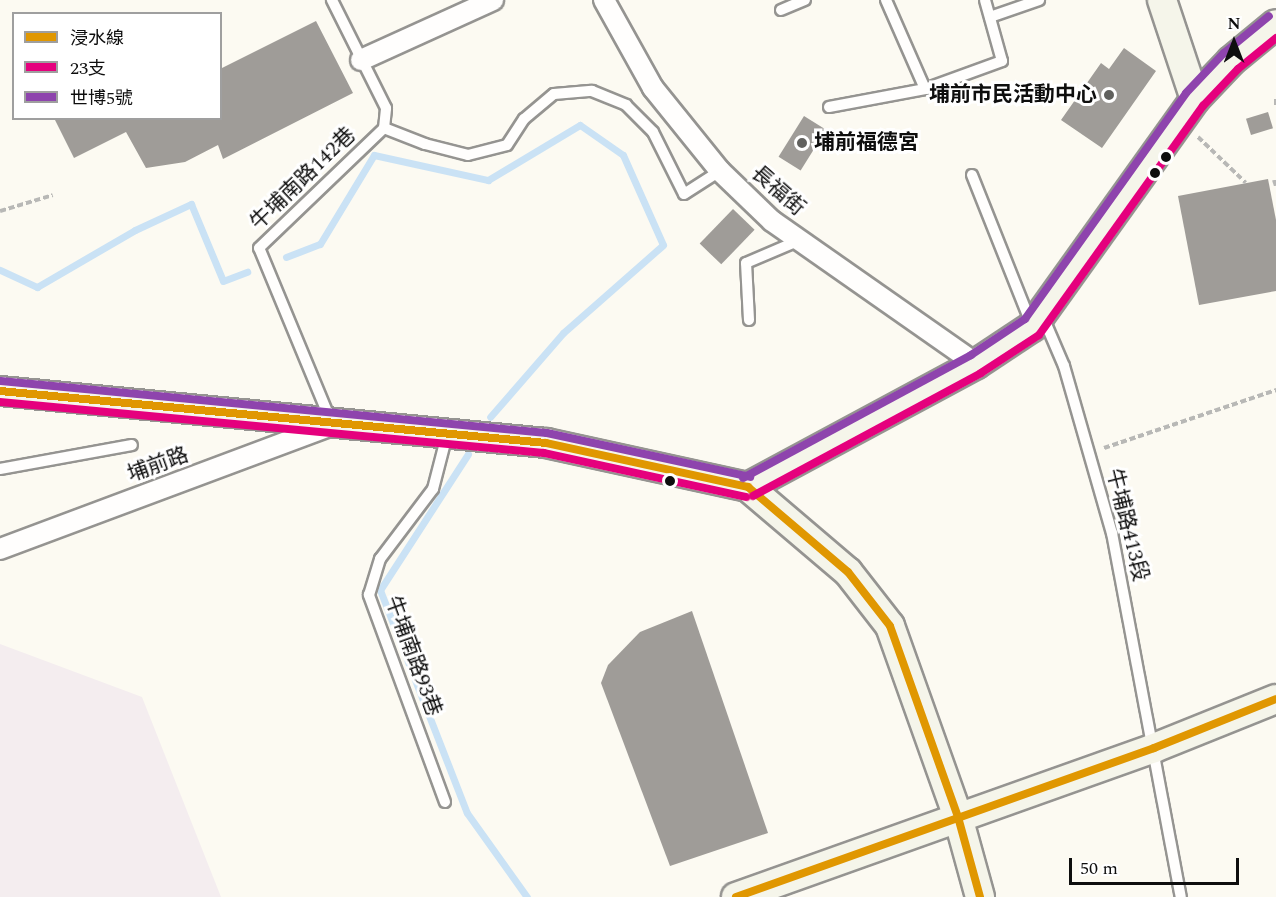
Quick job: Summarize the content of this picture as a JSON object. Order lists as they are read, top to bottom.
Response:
{
  "streets": {
    "street": ["長福街", "埔前路"],
    "lane": ["牛埔南路142巷", "牛埔路413段", "牛埔南路93巷"]
  },
  "crossings": [
    ["牛埔南路142巷", "埔前路"]
  ],
  "places": ["埔前市民活動中心", "埔前福德宮"],
  "lines": ["transit line 世博5號", "transit line 23支", "transit line 浸水線"],
  "legend": ["浸水線", "23支", "世博5號"],
  "scale_bar": "50 m",
  "north": "top"
}
